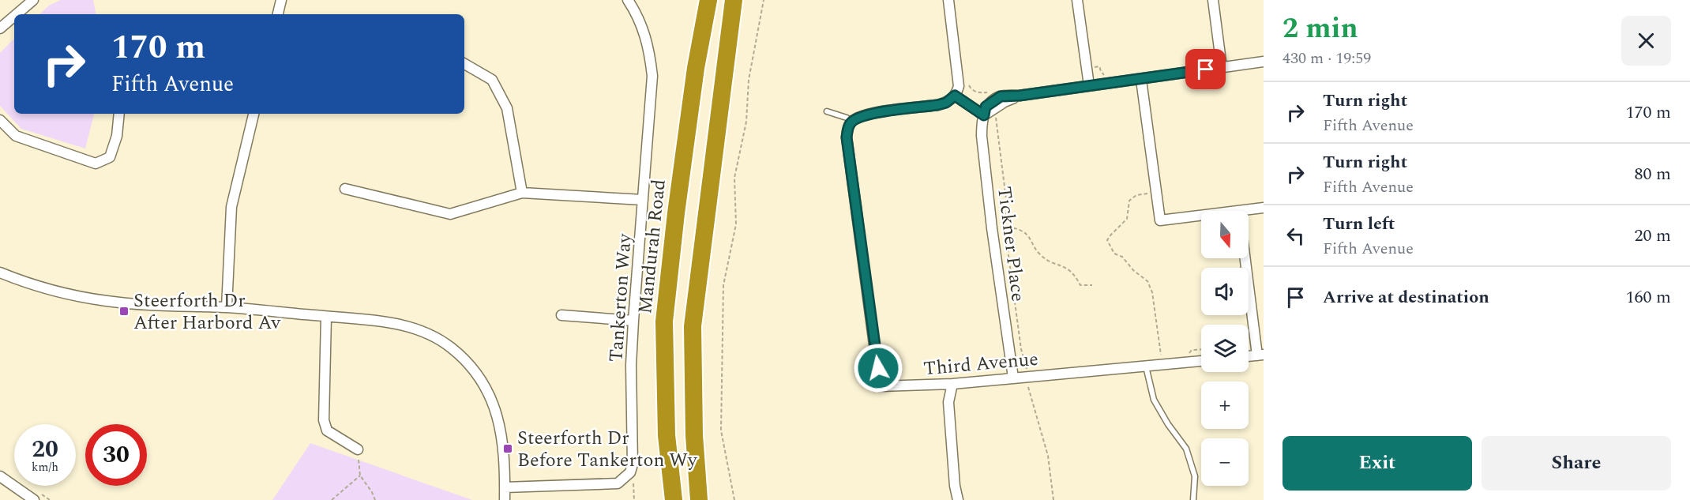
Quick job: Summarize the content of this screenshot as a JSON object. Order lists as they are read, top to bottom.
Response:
{
  "streets": {
    "highway": ["Mandurah Road"],
    "street": ["Tickner Place", "Tankerton Way", "Third Avenue"]
  },
  "crossings": [
    ["Tickner Place", "Third Avenue"]
  ],
  "places": {
    "transit": ["Steerforth Dr After Harbord Av", "Steerforth Dr Before Tankerton Wy"]
  },
  "north": "bottom",
  "page": {
    "heading": ["2 min", "430 m · 19:59"],
    "turn": ["170 m", "Fifth Avenue"],
    "list": [
      {
        "name": "Turn right",
        "note": "Fifth Avenue",
        "value": "170 m"
      },
      {
        "name": "Turn right",
        "note": "Fifth Avenue",
        "value": "80 m"
      },
      {
        "name": "Turn left",
        "note": "Fifth Avenue",
        "value": "20 m"
      },
      {
        "name": "Arrive at destination",
        "value": "160 m"
      }
    ],
    "map_buttons": ["+", "−"],
    "speed": "20 km/h",
    "limit": "30",
    "buttons": ["Exit", "Share"]
  }
}
